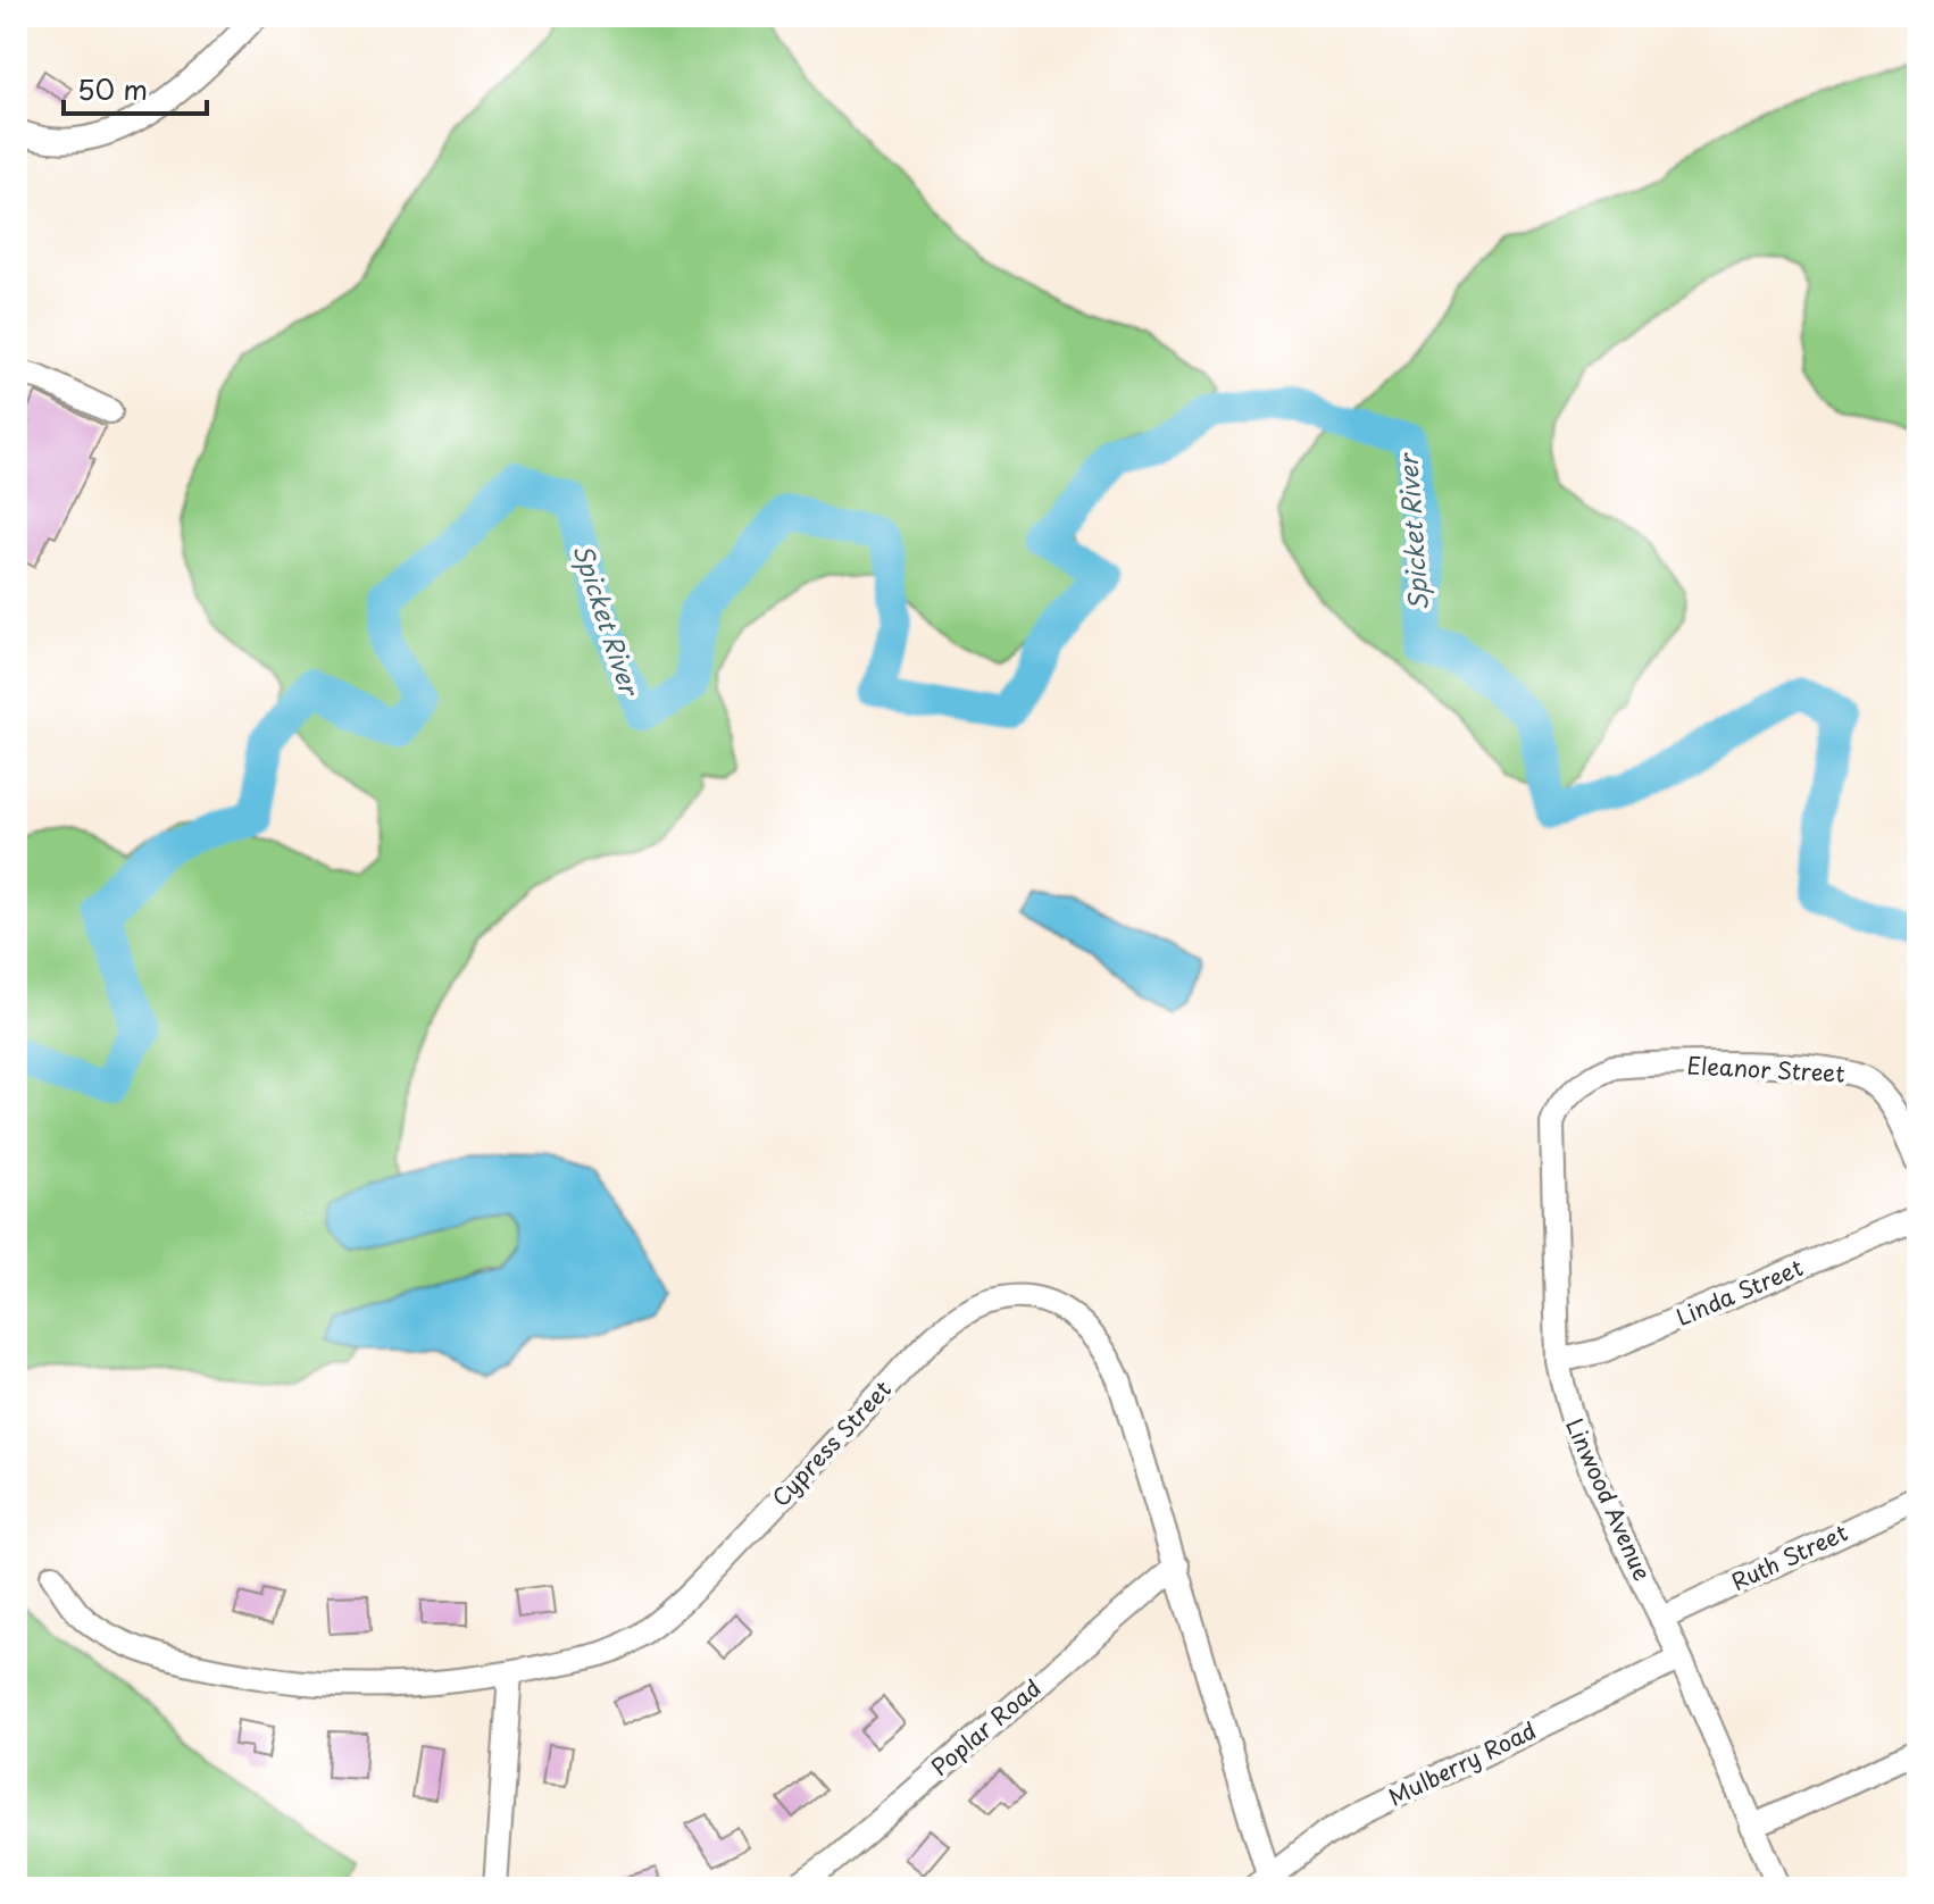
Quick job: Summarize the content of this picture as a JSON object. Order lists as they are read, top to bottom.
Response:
{
  "streets": {
    "street": [
      "Eleanor Street",
      "Linda Street",
      "Cypress Street",
      "Linwood Avenue",
      "Ruth Street",
      "Poplar Road",
      "Mulberry Road"
    ]
  },
  "crossings": [
    ["Eleanor Street", "Linwood Avenue"],
    ["Linda Street", "Linwood Avenue"],
    ["Cypress Street", "Poplar Road"],
    ["Cypress Street", "Mulberry Road"],
    ["Linwood Avenue", "Ruth Street"],
    ["Linwood Avenue", "Mulberry Road"]
  ],
  "water": ["Spicket River"],
  "scale_bar": "50 m"
}
